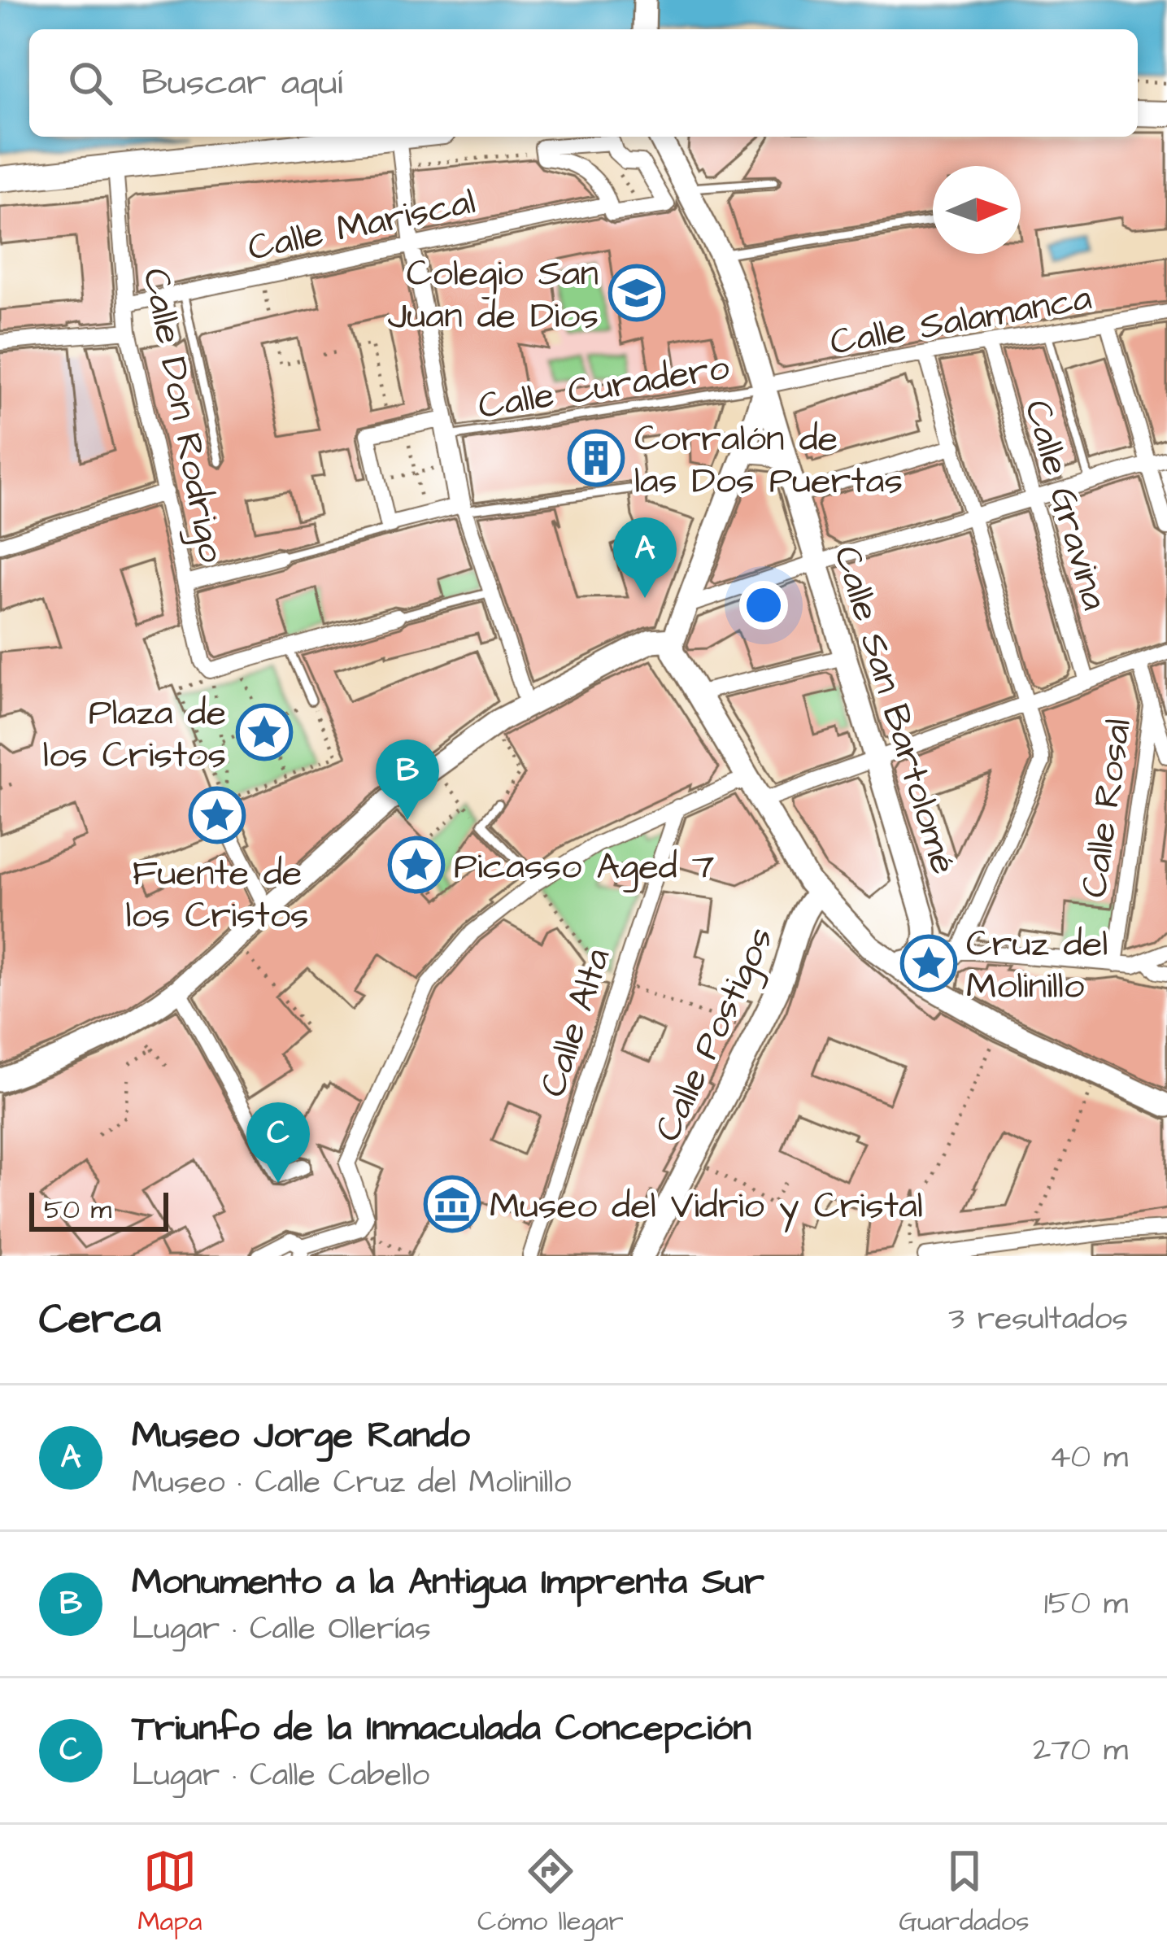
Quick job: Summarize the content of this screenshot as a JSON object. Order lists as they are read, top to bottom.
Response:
{
  "streets": {
    "main road": ["Calle San Bartolomé", "Calle Postigos"],
    "street": [
      "Calle Mariscal",
      "Calle Salamanca",
      "Calle Don Rodrigo",
      "Calle Gravina",
      "Calle Rosal",
      "Calle Alta"
    ],
    "lane": ["Calle Curadero"]
  },
  "crossings": [
    ["Calle Mariscal", "Calle Don Rodrigo"],
    ["Calle Salamanca", "Calle Curadero"],
    ["Calle Salamanca", "Calle Gravina"],
    ["Calle Salamanca", "Calle San Bartolomé"],
    ["Calle Curadero", "Calle San Bartolomé"]
  ],
  "places": {
    "school or university": ["Colegio San Juan de Dios"],
    "building": ["Corralón de las Dos Puertas"],
    "place": [
      "Plaza de los Cristos",
      "Fuente de los Cristos",
      "Picasso Aged 7",
      "Cruz del Molinillo"
    ],
    "museum": ["Museo del Vidrio y Cristal"]
  },
  "scale_bar": "50 m",
  "north": "right",
  "page": {
    "search": "Buscar aquí",
    "pins": ["A", "B", "C"],
    "scale": "50 m",
    "heading": ["Cerca", "3 resultados"],
    "list": [
      {
        "mark": "A",
        "name": "Museo Jorge Rando",
        "note": "Museo · Calle Cruz del Molinillo",
        "value": "40 m"
      },
      {
        "mark": "B",
        "name": "Monumento a la Antigua Imprenta Sur",
        "note": "Lugar · Calle Ollerías",
        "value": "150 m"
      },
      {
        "mark": "C",
        "name": "Triunfo de la Inmaculada Concepción",
        "note": "Lugar · Calle Cabello",
        "value": "270 m"
      }
    ],
    "nav": ["Mapa", "Cómo llegar", "Guardados"]
  }
}
